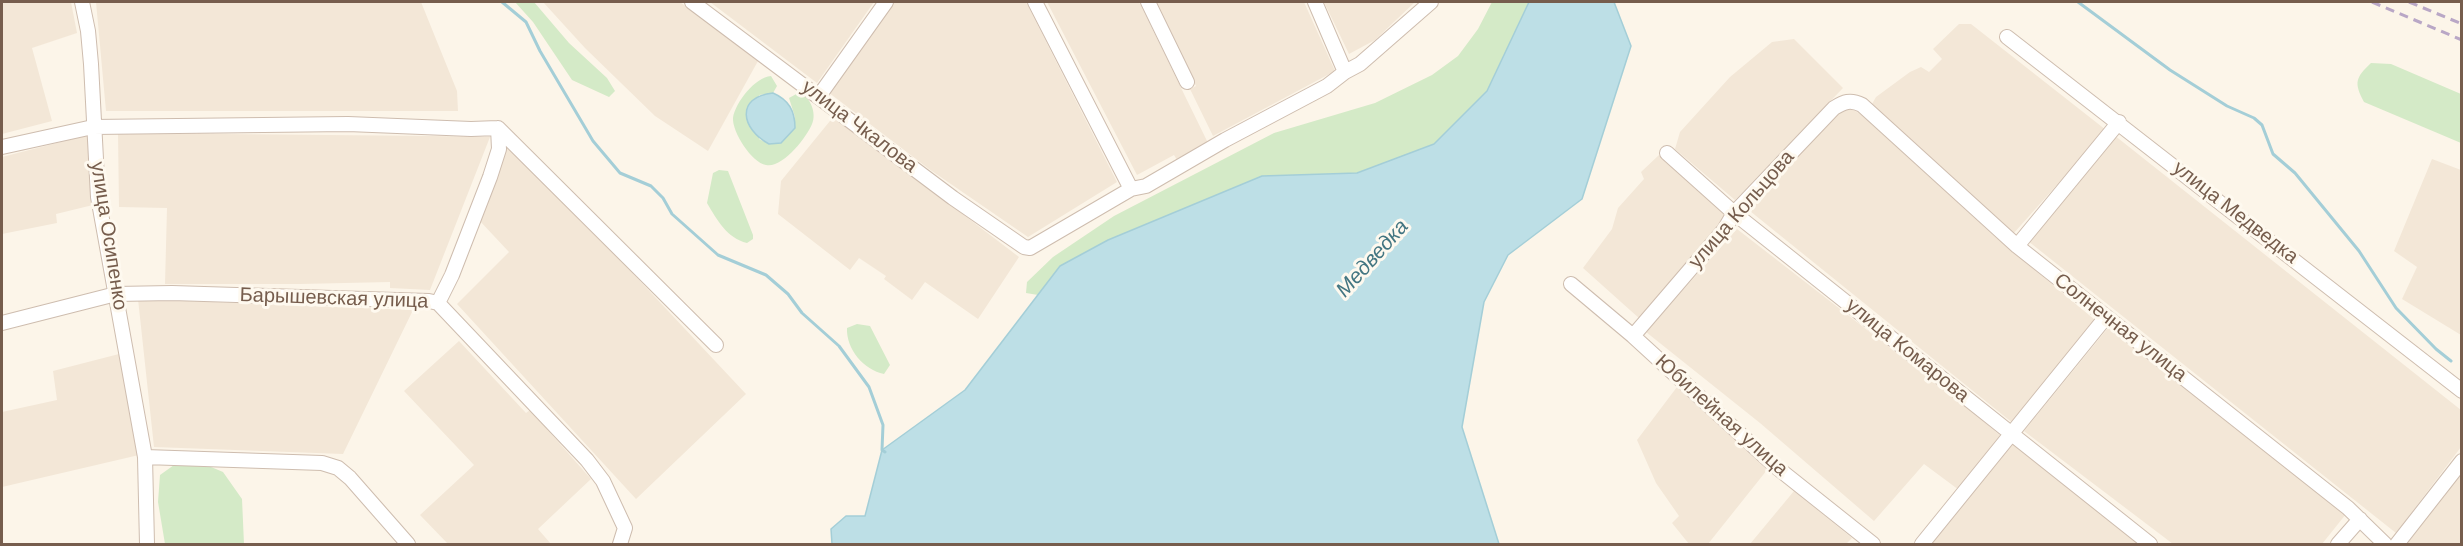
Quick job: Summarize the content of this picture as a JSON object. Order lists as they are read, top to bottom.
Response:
{
  "streets": {
    "street": [
      "улица Чкалова",
      "улица Кольцова",
      "улица Медведка",
      "улица Осипенко",
      "Барышевская улица",
      "Солнечная улица",
      "улица Комарова",
      "Юбилейная улица"
    ]
  },
  "crossings": [
    ["улица Кольцова", "Солнечная улица"],
    ["улица Кольцова", "улица Комарова"],
    ["улица Кольцова", "Юбилейная улица"],
    ["улица Осипенко", "Барышевская улица"]
  ],
  "water": ["Медведка"]
}
